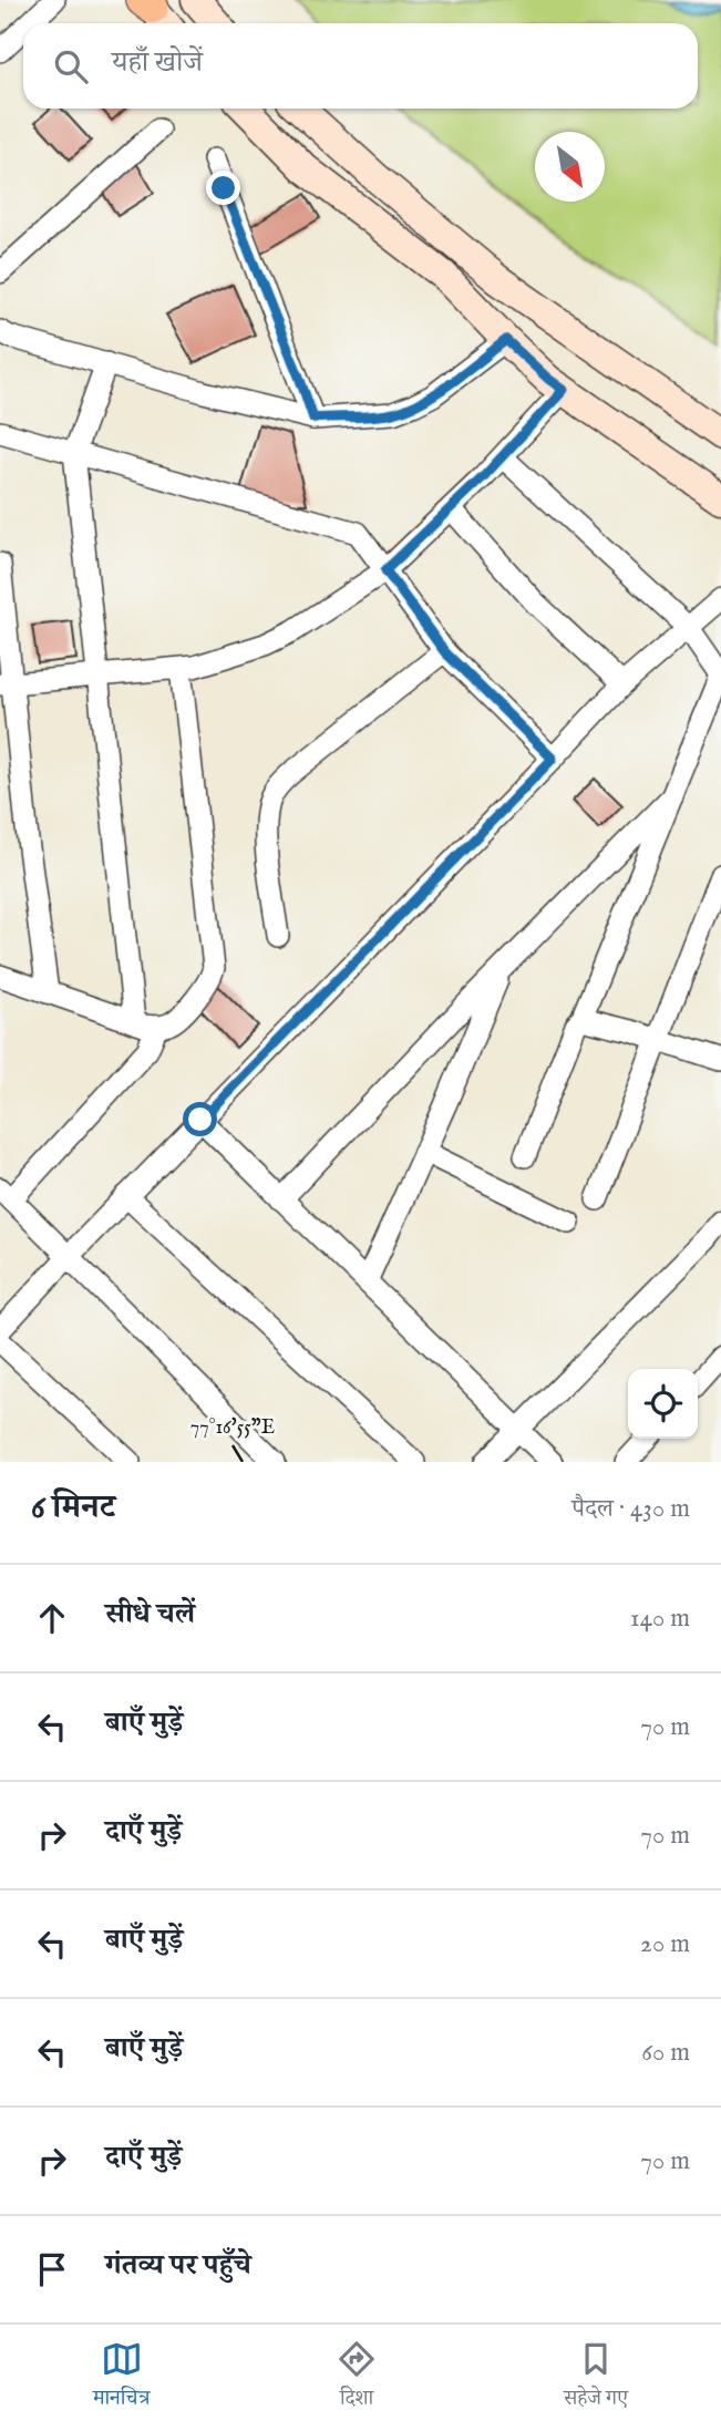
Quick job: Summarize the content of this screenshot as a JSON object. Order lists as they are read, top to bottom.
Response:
{
  "north": "bottom right",
  "page": {
    "search": "यहाँ खोजें",
    "heading": ["6 मिनट", "पैदल · 430 m"],
    "list": [
      ["सीधे चलें", "140 m"],
      ["बाएँ मुड़ें", "70 m"],
      ["दाएँ मुड़ें", "70 m"],
      ["बाएँ मुड़ें", "20 m"],
      ["बाएँ मुड़ें", "60 m"],
      ["दाएँ मुड़ें", "70 m"],
      "गंतव्य पर पहुँचे"
    ],
    "nav": ["मानचित्र", "दिशा", "सहेजे गए"]
  },
  "coordinates": ["77°16'55\"E"]
}
